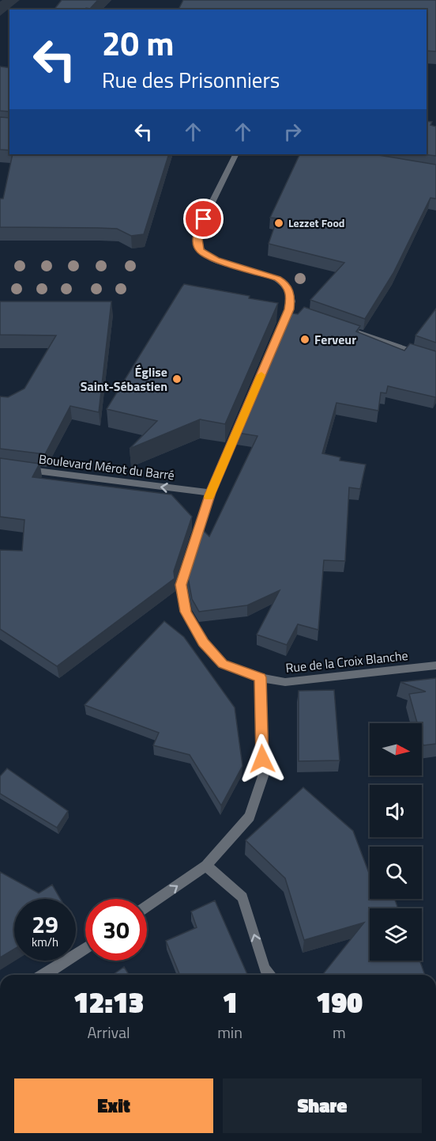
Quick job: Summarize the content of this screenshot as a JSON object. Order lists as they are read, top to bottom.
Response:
{
  "streets": {
    "street": ["Boulevard Mérot du Barré", "Rue de la Croix Blanche"]
  },
  "crossings": [
    ["Boulevard Mérot du Barré", "Rue de la Croix Blanche"]
  ],
  "one_way": ["Boulevard Mérot du Barré"],
  "places": ["Lezzet Food", "Ferveur", "Église Saint-Sébastien"],
  "north": "right",
  "page": {
    "turn": ["20 m", "Rue des Prisonniers"],
    "speed": "29 km/h",
    "limit": "30",
    "eta": [
      "12:13",
      "Arrival",
      "1",
      "min",
      "190",
      "m"
    ],
    "buttons": ["Exit", "Share"]
  }
}
